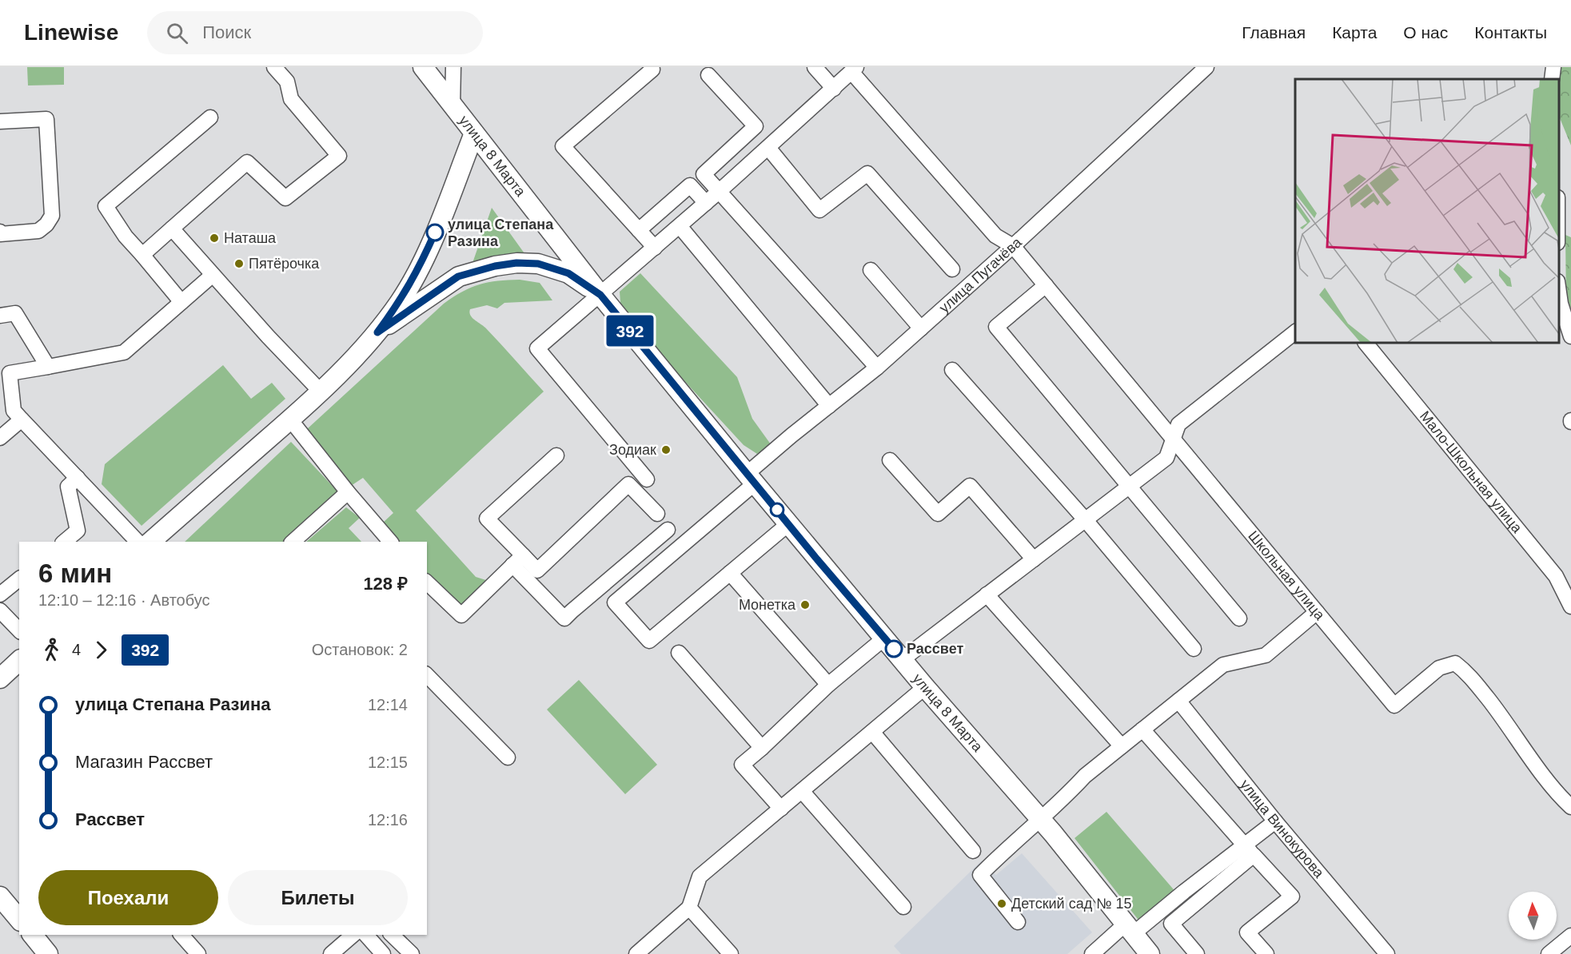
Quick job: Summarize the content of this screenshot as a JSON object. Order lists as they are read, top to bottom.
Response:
{
  "streets": {
    "main road": ["улица 8 Марта"],
    "street": [
      "улица Пугачёва",
      "Мало-Школьная улица",
      "Школьная улица",
      "улица Винокурова"
    ]
  },
  "crossings": [
    ["улица 8 Марта", "улица Пугачёва"],
    ["улица Пугачёва", "Школьная улица"]
  ],
  "places": [
    "улица Степана Разина",
    "Наташа",
    "Пятёрочка",
    "Зодиак",
    "Монетка",
    "Рассвет",
    "Детский сад № 15"
  ],
  "lines": ["bus line 392"],
  "north": "top",
  "page": {
    "header": "Linewise",
    "search": "Поиск",
    "nav": [
      "Главная",
      "Карта",
      "О нас",
      "Контакты"
    ],
    "on_map": "392",
    "heading": ["6 мин", "12:10 – 12:16 · Автобус", "128 ₽"],
    "legs": ["4", "392", "Остановок: 2"],
    "list": [
      {
        "name": "улица Степана Разина",
        "value": "12:14"
      },
      {
        "name": "Магазин Рассвет",
        "value": "12:15"
      },
      {
        "name": "Рассвет",
        "value": "12:16"
      }
    ],
    "buttons": ["Поехали", "Билеты"]
  }
}
